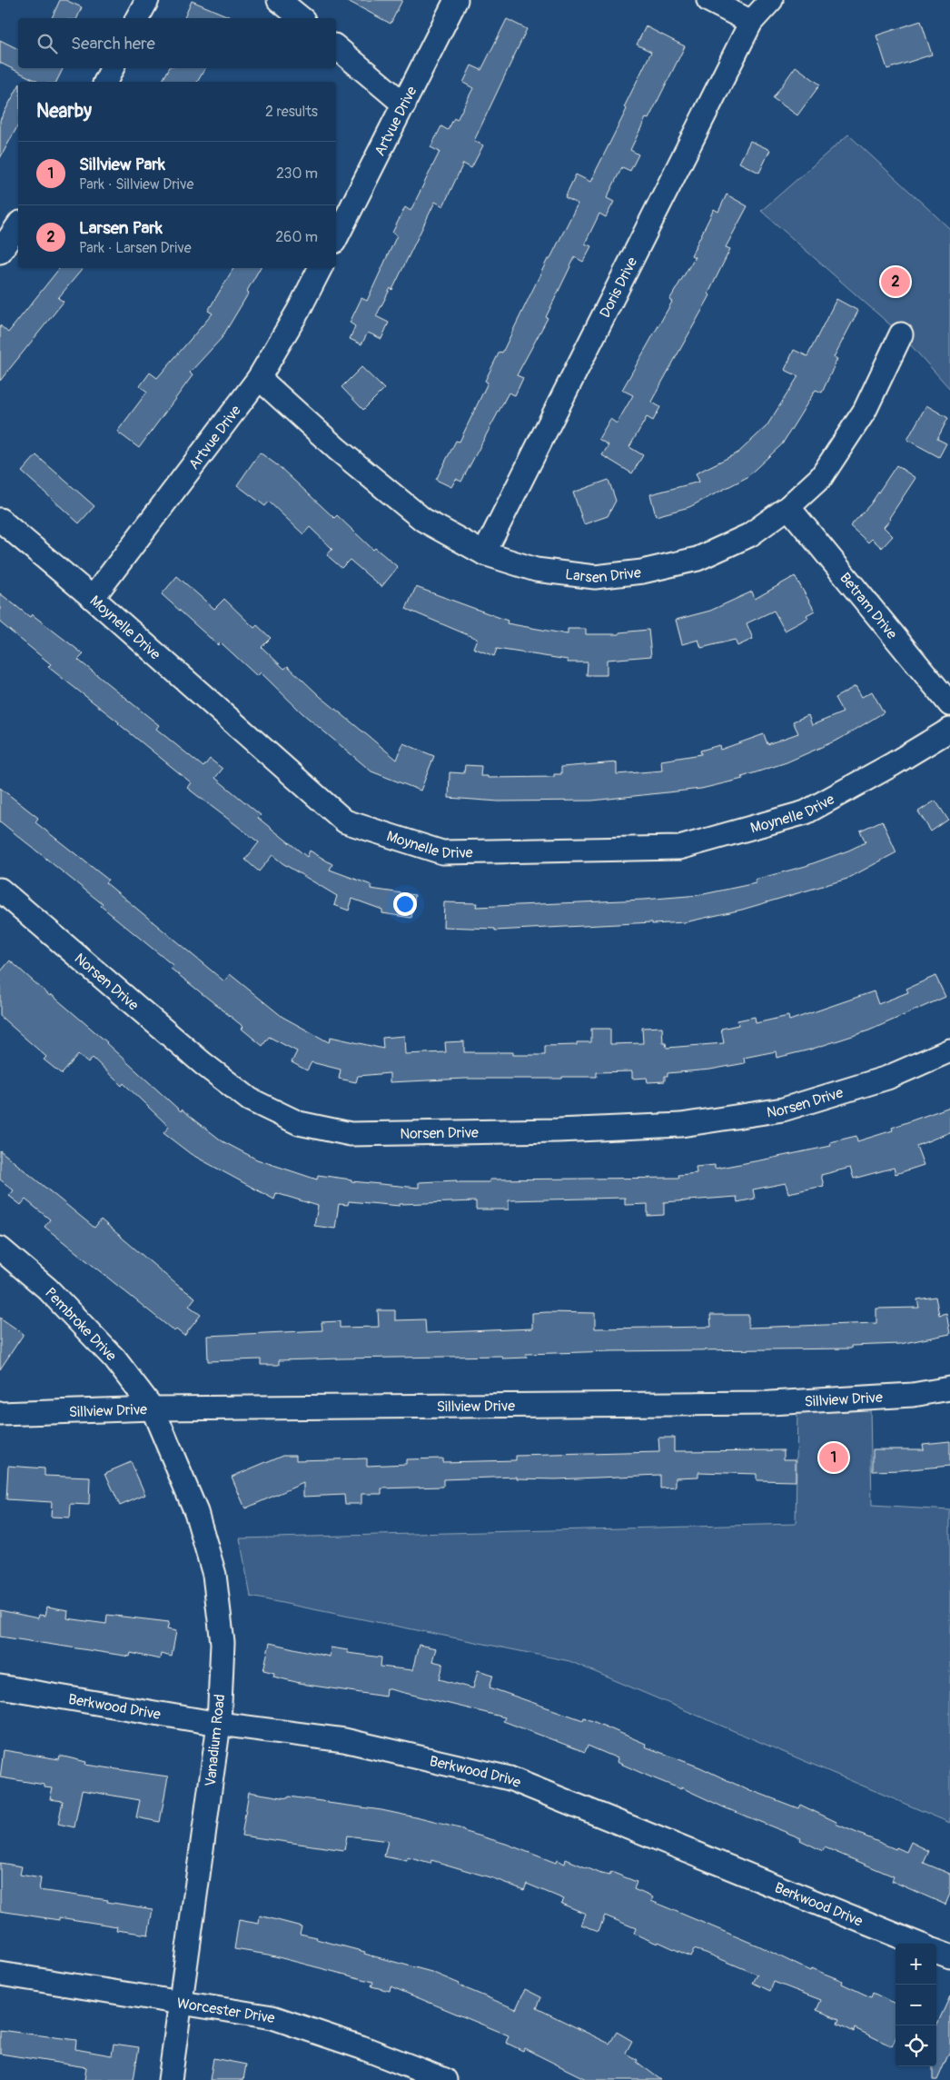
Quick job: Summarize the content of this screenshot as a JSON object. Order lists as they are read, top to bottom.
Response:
{
  "streets": {
    "street": [
      "Artvue Drive",
      "Doris Drive",
      "Larsen Drive",
      "Betram Drive",
      "Moynelle Drive",
      "Norsen Drive",
      "Pembroke Drive",
      "Sillview Drive",
      "Berkwood Drive",
      "Vanadium Road",
      "Worcester Drive"
    ]
  },
  "crossings": [
    ["Artvue Drive", "Larsen Drive"],
    ["Artvue Drive", "Moynelle Drive"],
    ["Doris Drive", "Larsen Drive"],
    ["Larsen Drive", "Betram Drive"],
    ["Pembroke Drive", "Sillview Drive"],
    ["Pembroke Drive", "Vanadium Road"],
    ["Sillview Drive", "Vanadium Road"],
    ["Berkwood Drive", "Vanadium Road"],
    ["Vanadium Road", "Worcester Drive"]
  ],
  "page": {
    "search": "Search here",
    "heading": ["Nearby", "2 results"],
    "list": [
      {
        "mark": "1",
        "name": "Sillview Park",
        "note": "Park · Sillview Drive",
        "value": "230 m"
      },
      {
        "mark": "2",
        "name": "Larsen Park",
        "note": "Park · Larsen Drive",
        "value": "260 m"
      }
    ],
    "pins": ["2", "1"],
    "map_buttons": ["+", "−"]
  }
}
